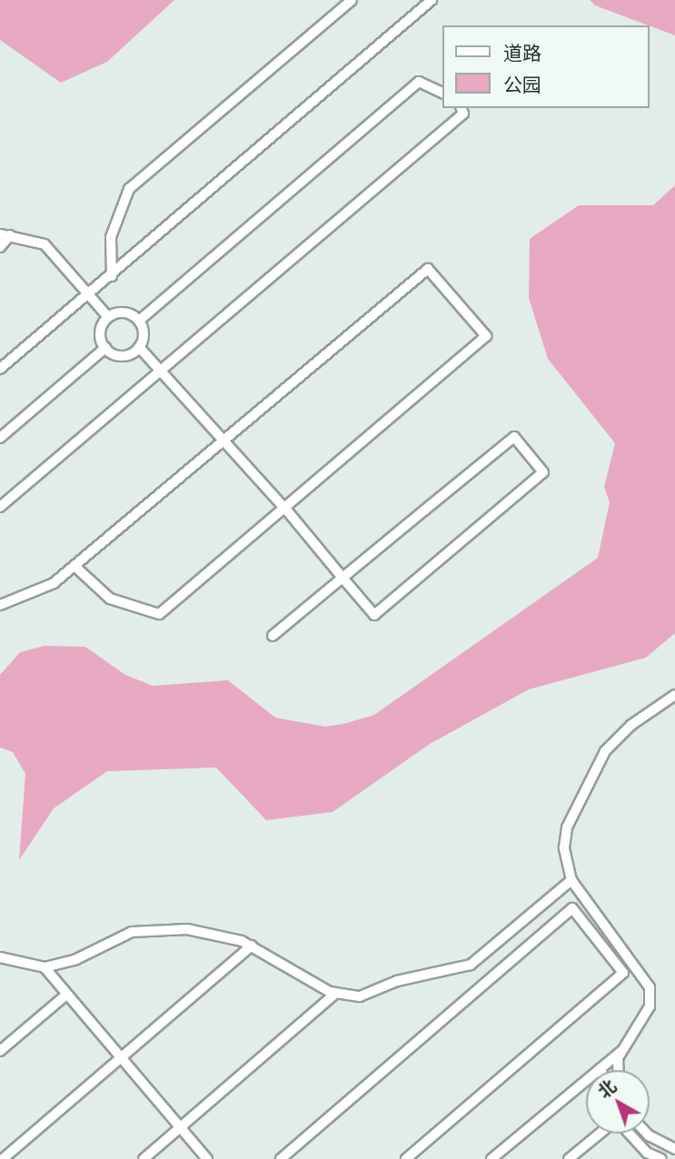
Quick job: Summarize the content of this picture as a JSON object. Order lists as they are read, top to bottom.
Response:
{
  "legend": ["道路", "公园"],
  "north": "top left"
}
